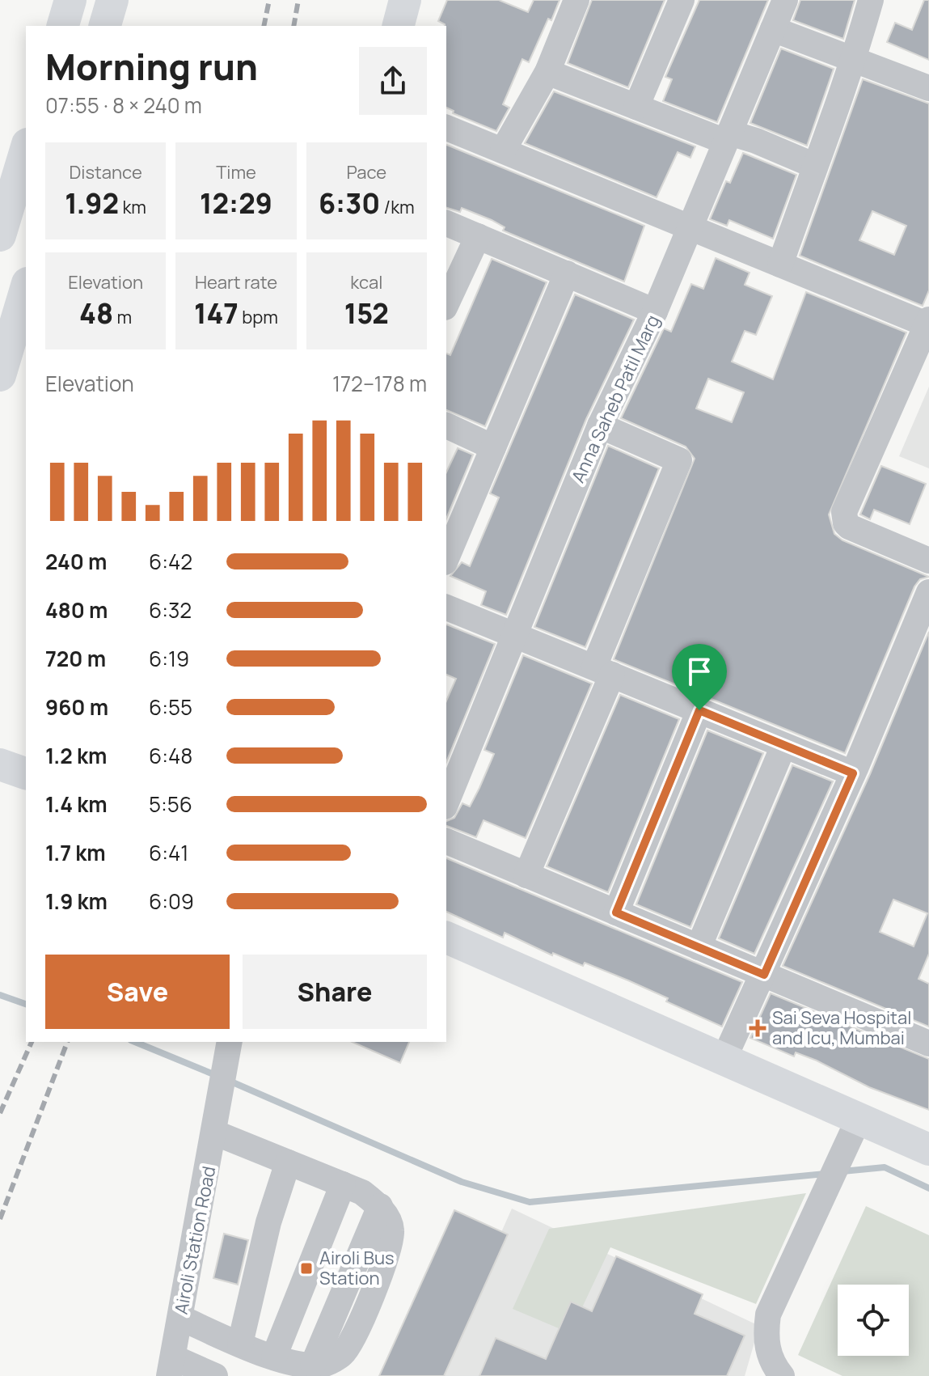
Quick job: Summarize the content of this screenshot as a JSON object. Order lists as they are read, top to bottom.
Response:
{
  "streets": {
    "street": ["Anna Saheb Patil Marg", "Airoli Station Road"]
  },
  "places": {
    "health": ["Sai Seva Hospital and Icu, Mumbai"],
    "transit": ["Airoli Bus Station"]
  },
  "page": {
    "heading": ["Morning run", "07:55 · 8 × 240 m"],
    "stats": [
      ["Distance", "1.92 km"],
      ["Time", "12:29"],
      ["Pace", "6:30 /km"],
      ["Elevation", "48 m"],
      ["Heart rate", "147 bpm"],
      ["kcal", "152"]
    ],
    "chart": ["Elevation", "172–178 m"],
    "list": [
      {
        "name": "240 m",
        "note": "6:42"
      },
      {
        "name": "480 m",
        "note": "6:32"
      },
      {
        "name": "720 m",
        "note": "6:19"
      },
      {
        "name": "960 m",
        "note": "6:55"
      },
      {
        "name": "1.2 km",
        "note": "6:48"
      },
      {
        "name": "1.4 km",
        "note": "5:56"
      },
      {
        "name": "1.7 km",
        "note": "6:41"
      },
      {
        "name": "1.9 km",
        "note": "6:09"
      }
    ],
    "buttons": ["Save", "Share"]
  }
}
